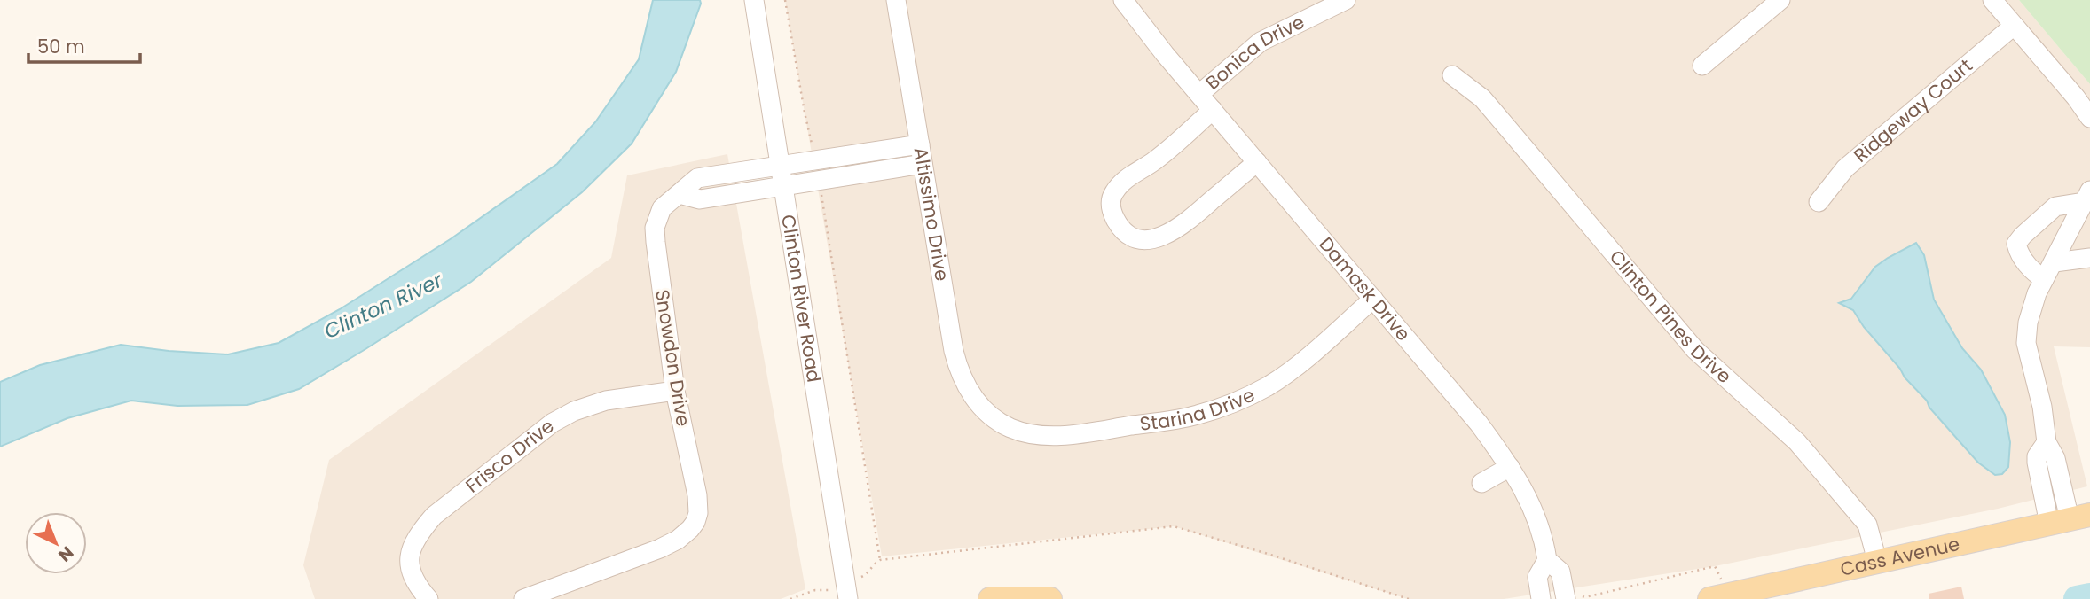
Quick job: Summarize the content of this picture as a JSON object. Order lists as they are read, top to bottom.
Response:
{
  "streets": {
    "main road": ["Cass Avenue"],
    "street": [
      "Bonica Drive",
      "Ridgeway Court",
      "Altissimo Drive",
      "Damask Drive",
      "Clinton River Road",
      "Clinton Pines Drive",
      "Snowdon Drive",
      "Starina Drive",
      "Frisco Drive"
    ]
  },
  "crossings": [
    ["Bonica Drive", "Damask Drive"],
    ["Altissimo Drive", "Snowdon Drive"],
    ["Altissimo Drive", "Starina Drive"],
    ["Damask Drive", "Starina Drive"],
    ["Clinton River Road", "Snowdon Drive"],
    ["Clinton Pines Drive", "Cass Avenue"],
    ["Snowdon Drive", "Frisco Drive"]
  ],
  "water": ["Clinton River"],
  "scale_bar": "50 m",
  "north": "bottom right"
}
